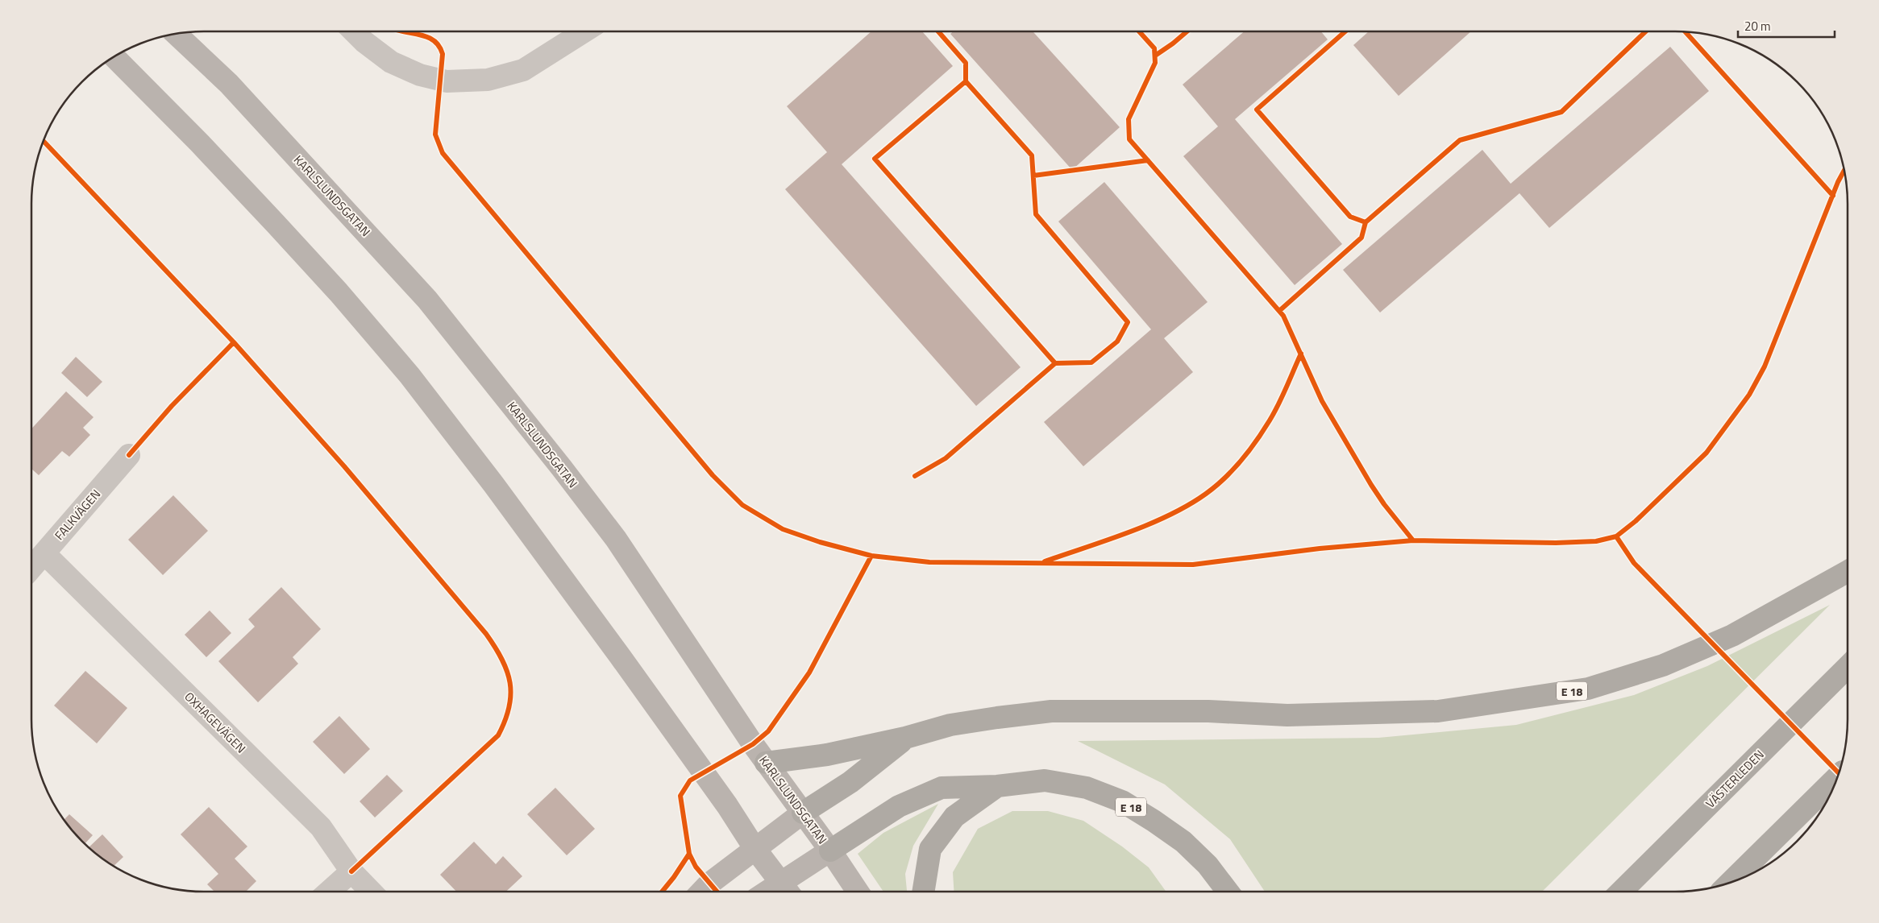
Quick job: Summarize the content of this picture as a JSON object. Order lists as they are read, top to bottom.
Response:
{
  "streets": {
    "highway": ["E 18", "VÄSTERLEDEN"],
    "main road": ["KARLSLUNDSGATAN"],
    "street": ["FALKVÄGEN", "OXHAGEVÄGEN"]
  },
  "crossings": [
    ["KARLSLUNDSGATAN", "E 18"],
    ["FALKVÄGEN", "OXHAGEVÄGEN"]
  ],
  "scale_bar": "20 m"
}
